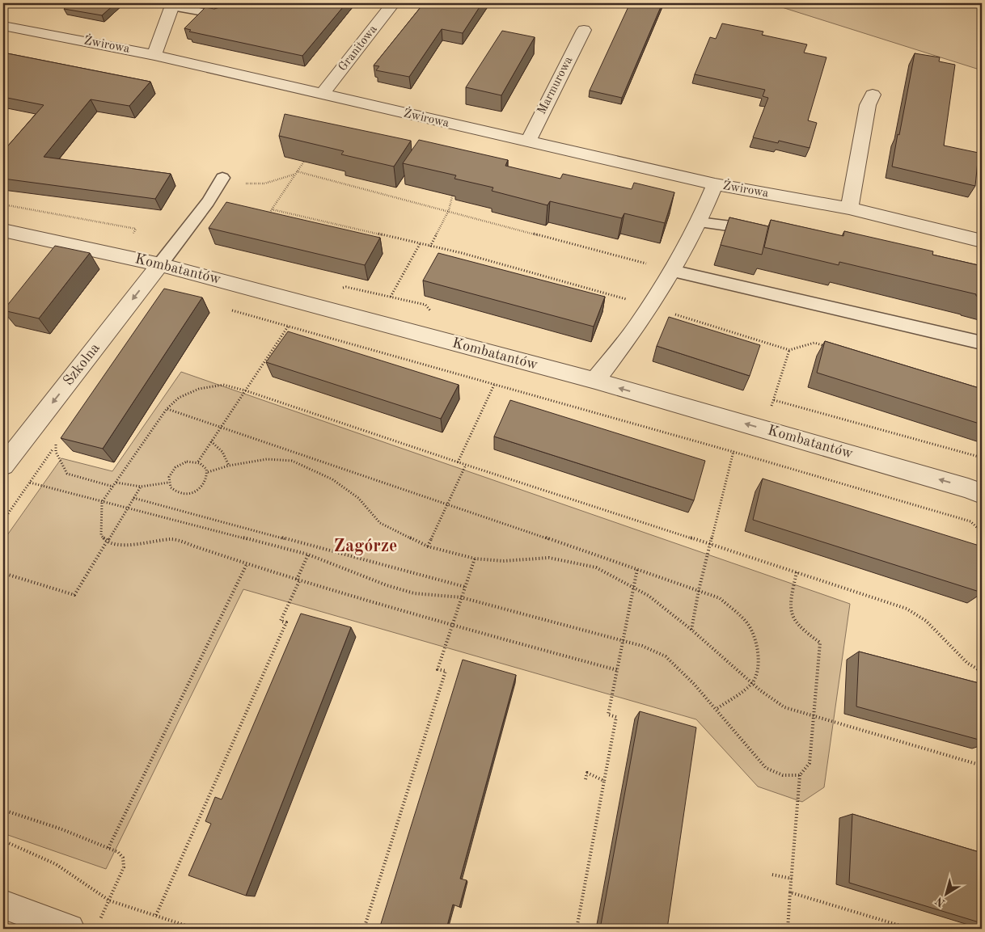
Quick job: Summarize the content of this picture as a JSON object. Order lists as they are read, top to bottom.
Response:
{
  "streets": {
    "street": [
      "Żwirowa",
      "Granitowa",
      "Marmurowa",
      "Kombatantów",
      "Szkolna"
    ]
  },
  "crossings": [
    ["Żwirowa", "Granitowa"],
    ["Żwirowa", "Marmurowa"],
    ["Kombatantów", "Szkolna"]
  ],
  "one_way": ["Kombatantów", "Szkolna"],
  "districts": ["Zagórze"],
  "north": "bottom left"
}
